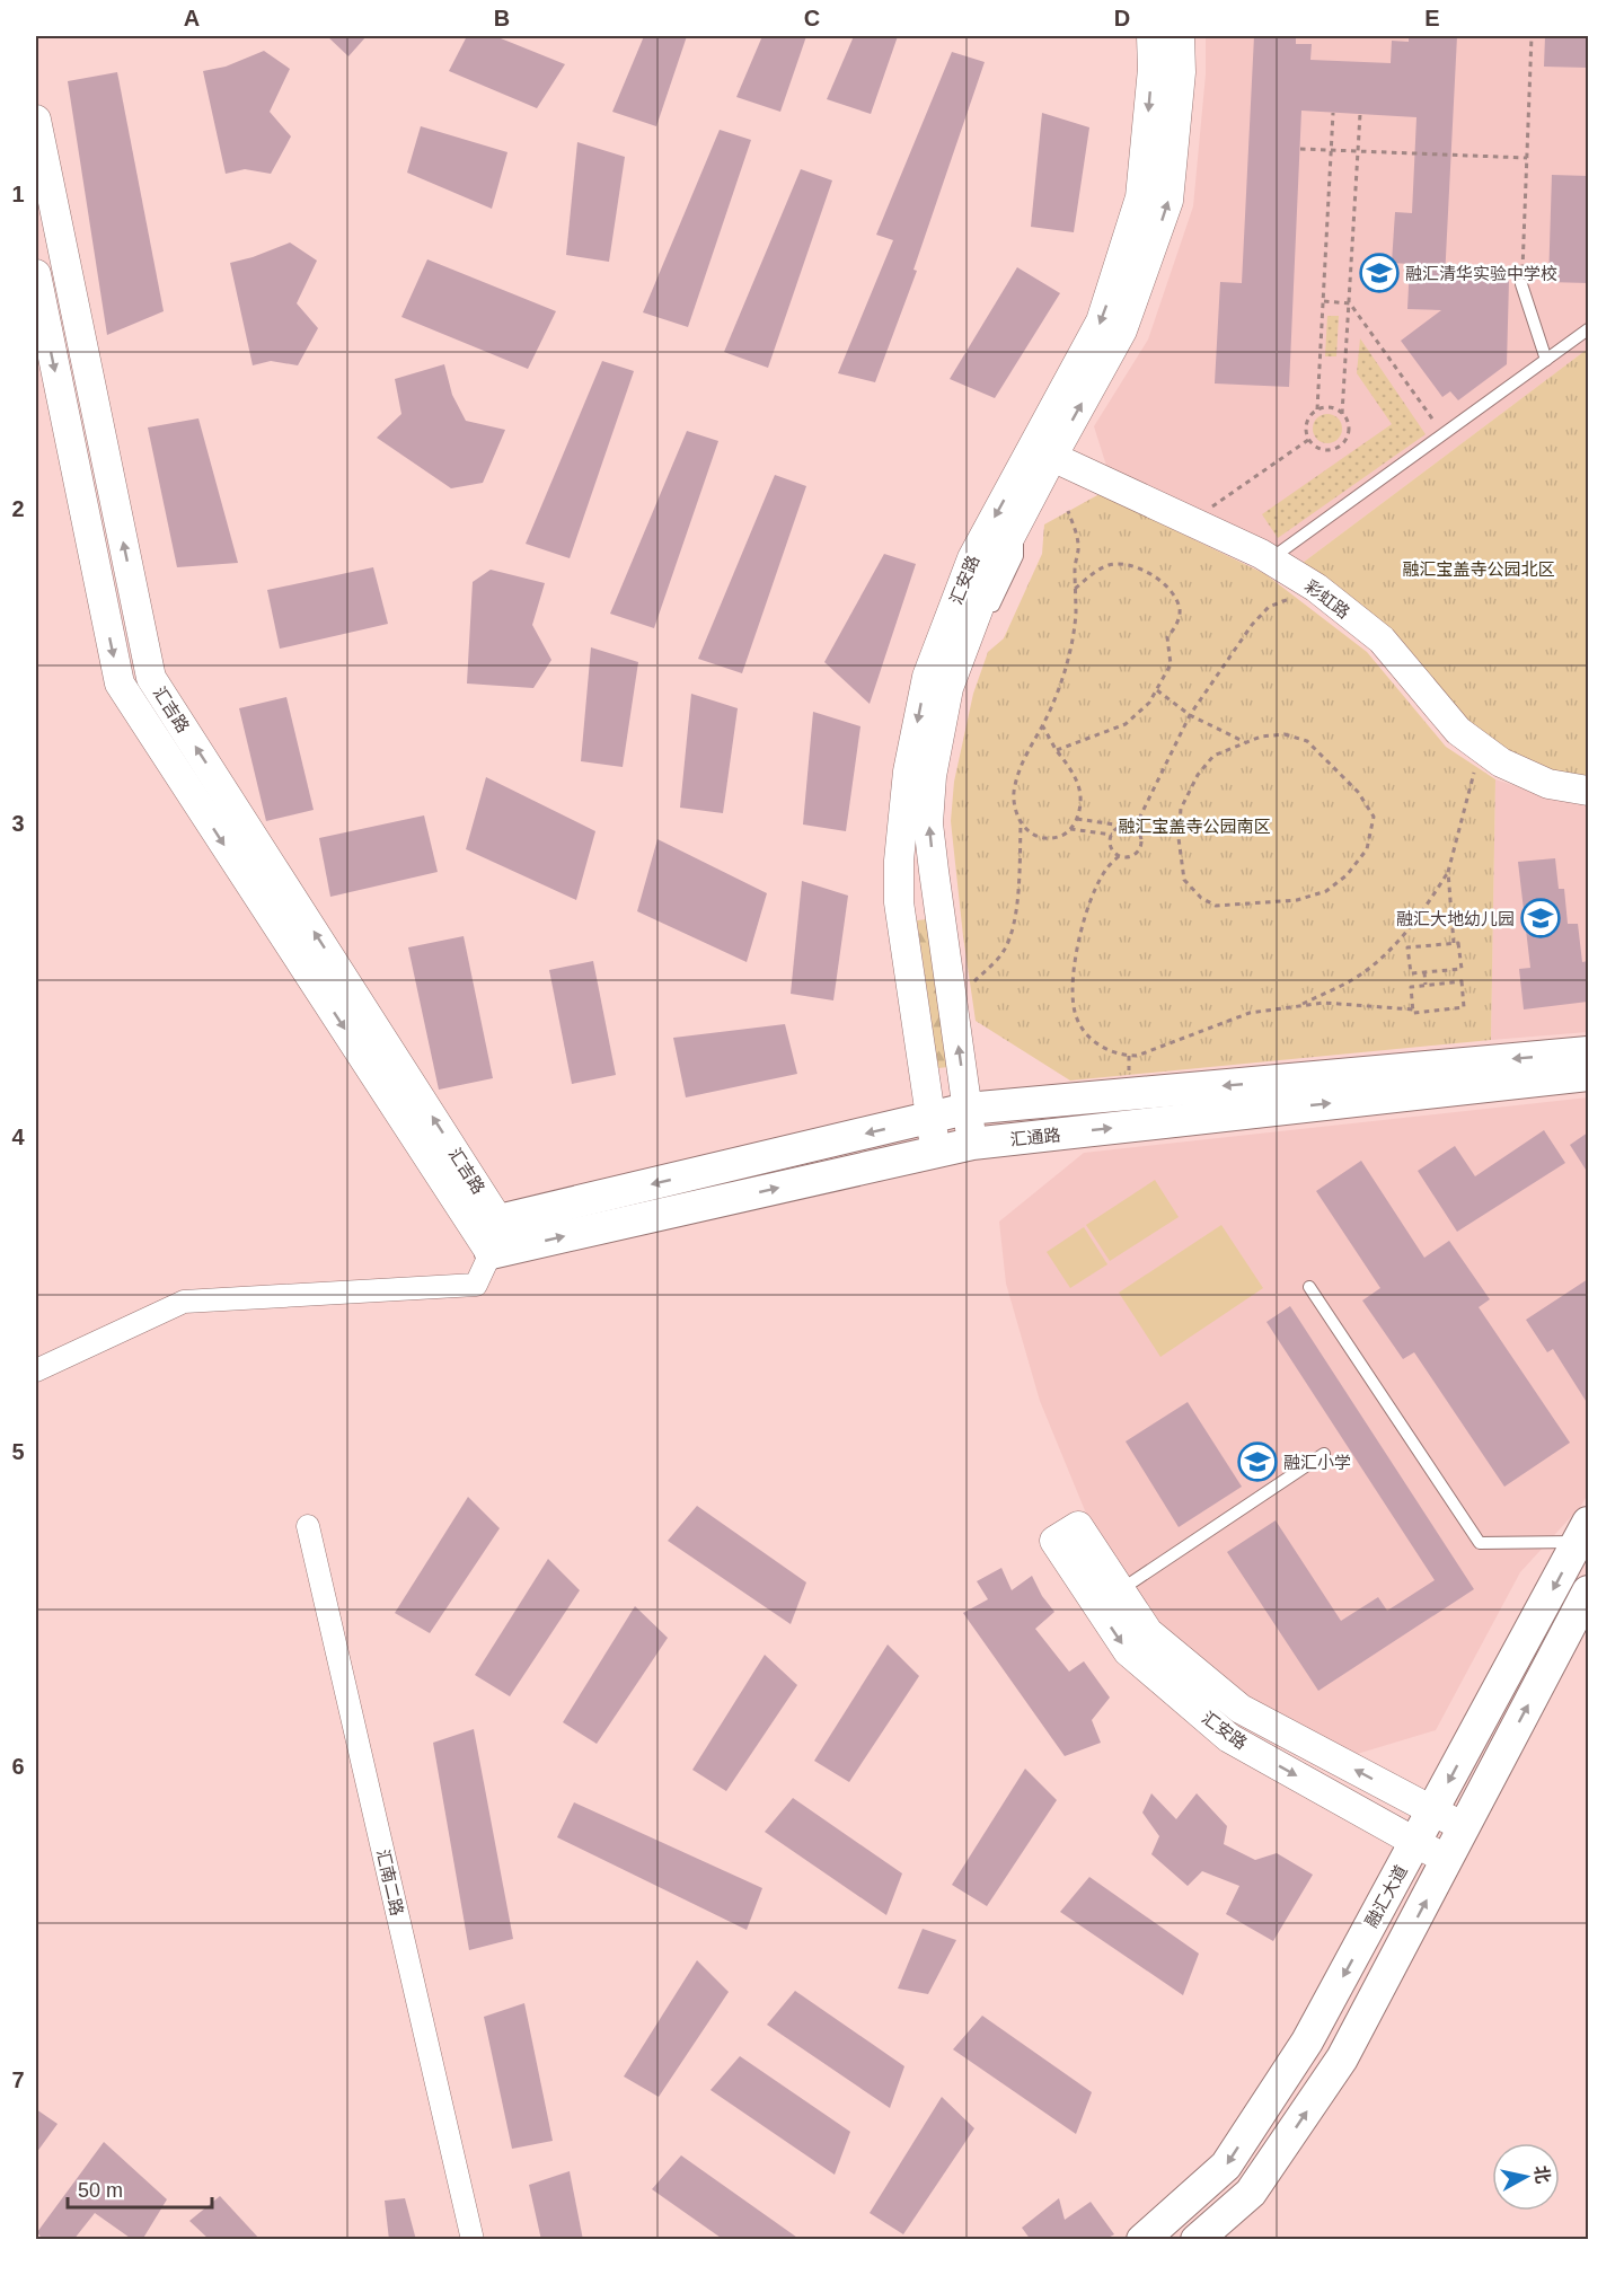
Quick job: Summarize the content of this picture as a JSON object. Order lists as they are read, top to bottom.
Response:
{
  "streets": {
    "main road": ["汇通路", "融汇大道"],
    "street": [
      "汇安路",
      "彩虹路",
      "汇吉路",
      "汇南二路"
    ]
  },
  "crossings": [
    ["汇安路", "彩虹路"],
    ["汇安路", "汇通路"],
    ["汇安路", "融汇大道"],
    ["汇吉路", "汇通路"]
  ],
  "parks": ["融汇宝盖寺公园北区", "融汇宝盖寺公园南区"],
  "places": {
    "school or university": ["融汇清华实验中学校", "融汇大地幼儿园", "融汇小学"]
  },
  "scale_bar": "50 m",
  "north": "right",
  "grid": {
    "columns": [
      "A",
      "B",
      "C",
      "D",
      "E"
    ],
    "rows": [
      "1",
      "2",
      "3",
      "4",
      "5",
      "6",
      "7"
    ]
  }
}
